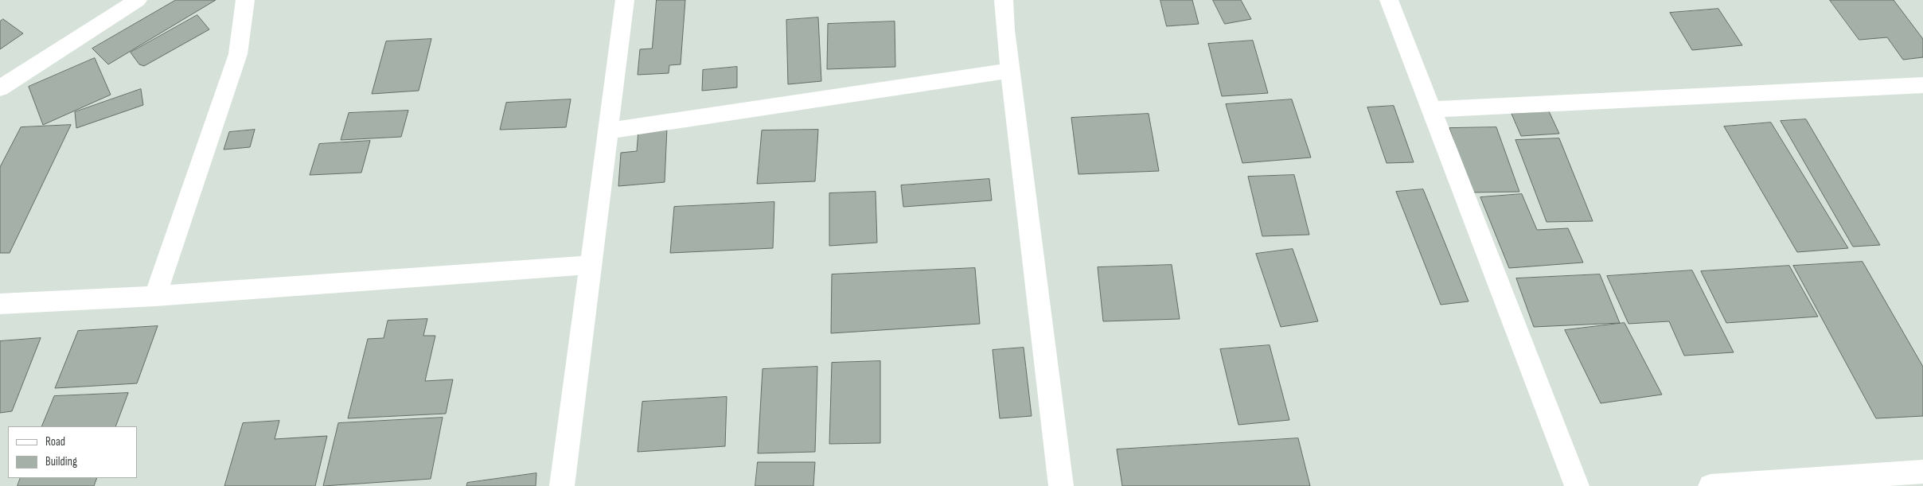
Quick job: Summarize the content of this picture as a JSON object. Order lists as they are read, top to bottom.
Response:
{
  "legend": ["Road", "Building"]
}
